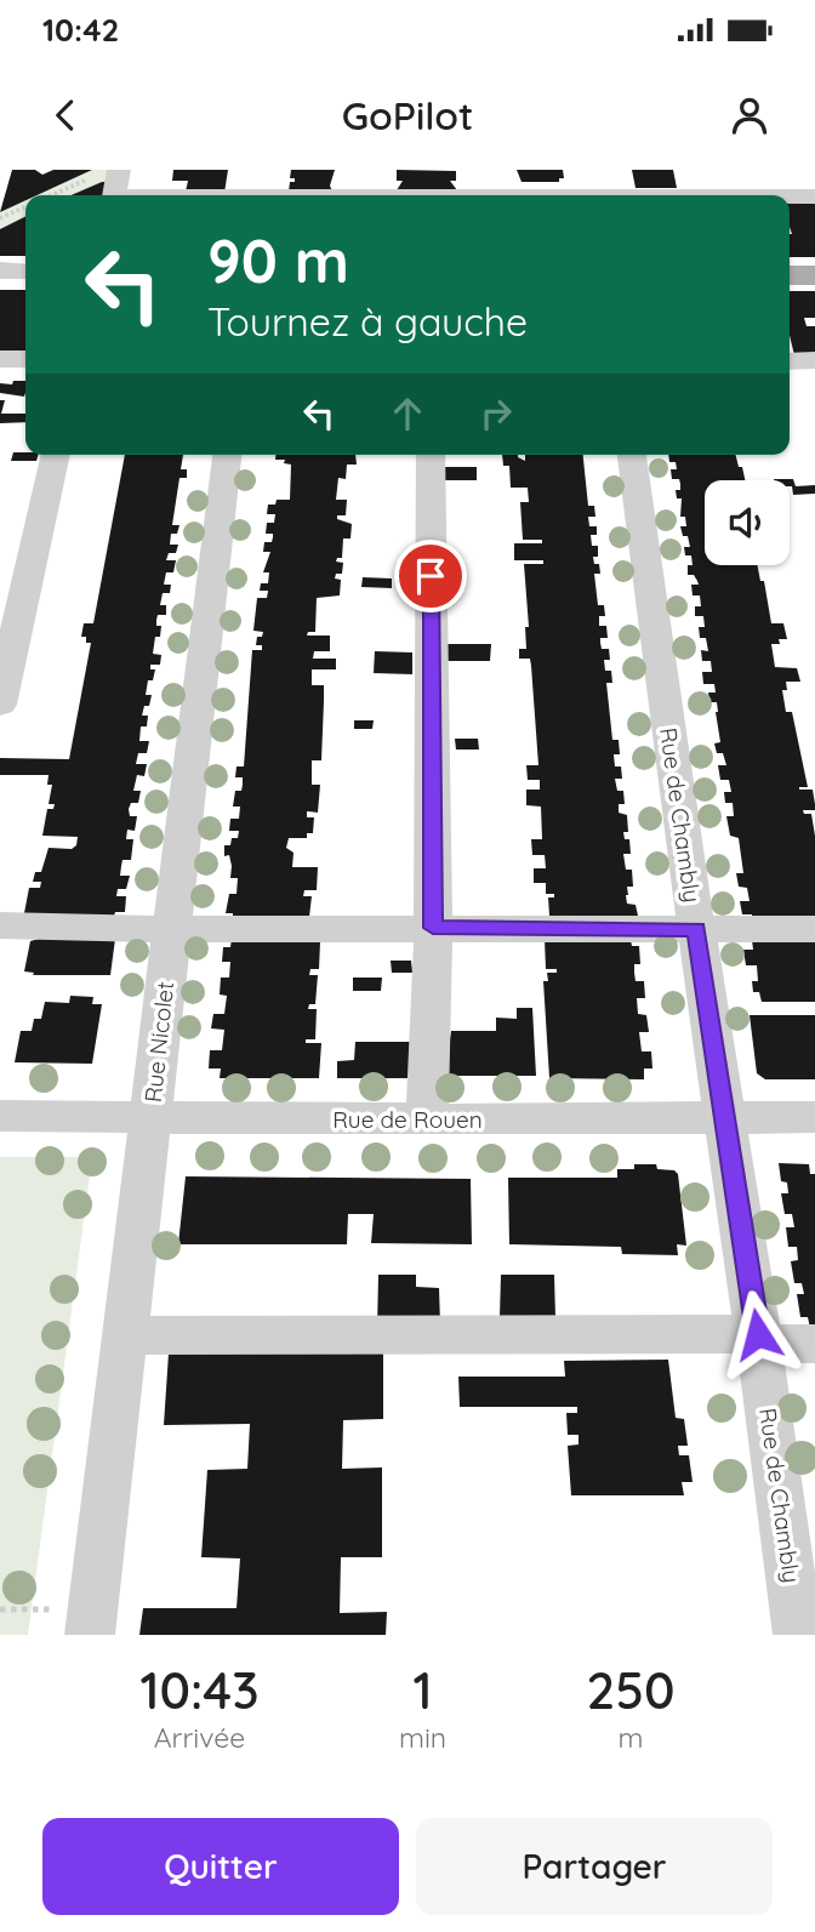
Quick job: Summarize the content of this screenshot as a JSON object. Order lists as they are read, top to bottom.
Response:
{
  "streets": {
    "street": ["Rue de Chambly", "Rue Nicolet", "Rue de Rouen"]
  },
  "crossings": [
    ["Rue de Chambly", "Rue de Rouen"],
    ["Rue Nicolet", "Rue de Rouen"]
  ],
  "page": {
    "status": "10:42",
    "header": "GoPilot",
    "turn": ["90 m", "Tournez à gauche"],
    "eta": [
      "10:43",
      "Arrivée",
      "1",
      "min",
      "250",
      "m"
    ],
    "buttons": ["Quitter", "Partager"]
  }
}
